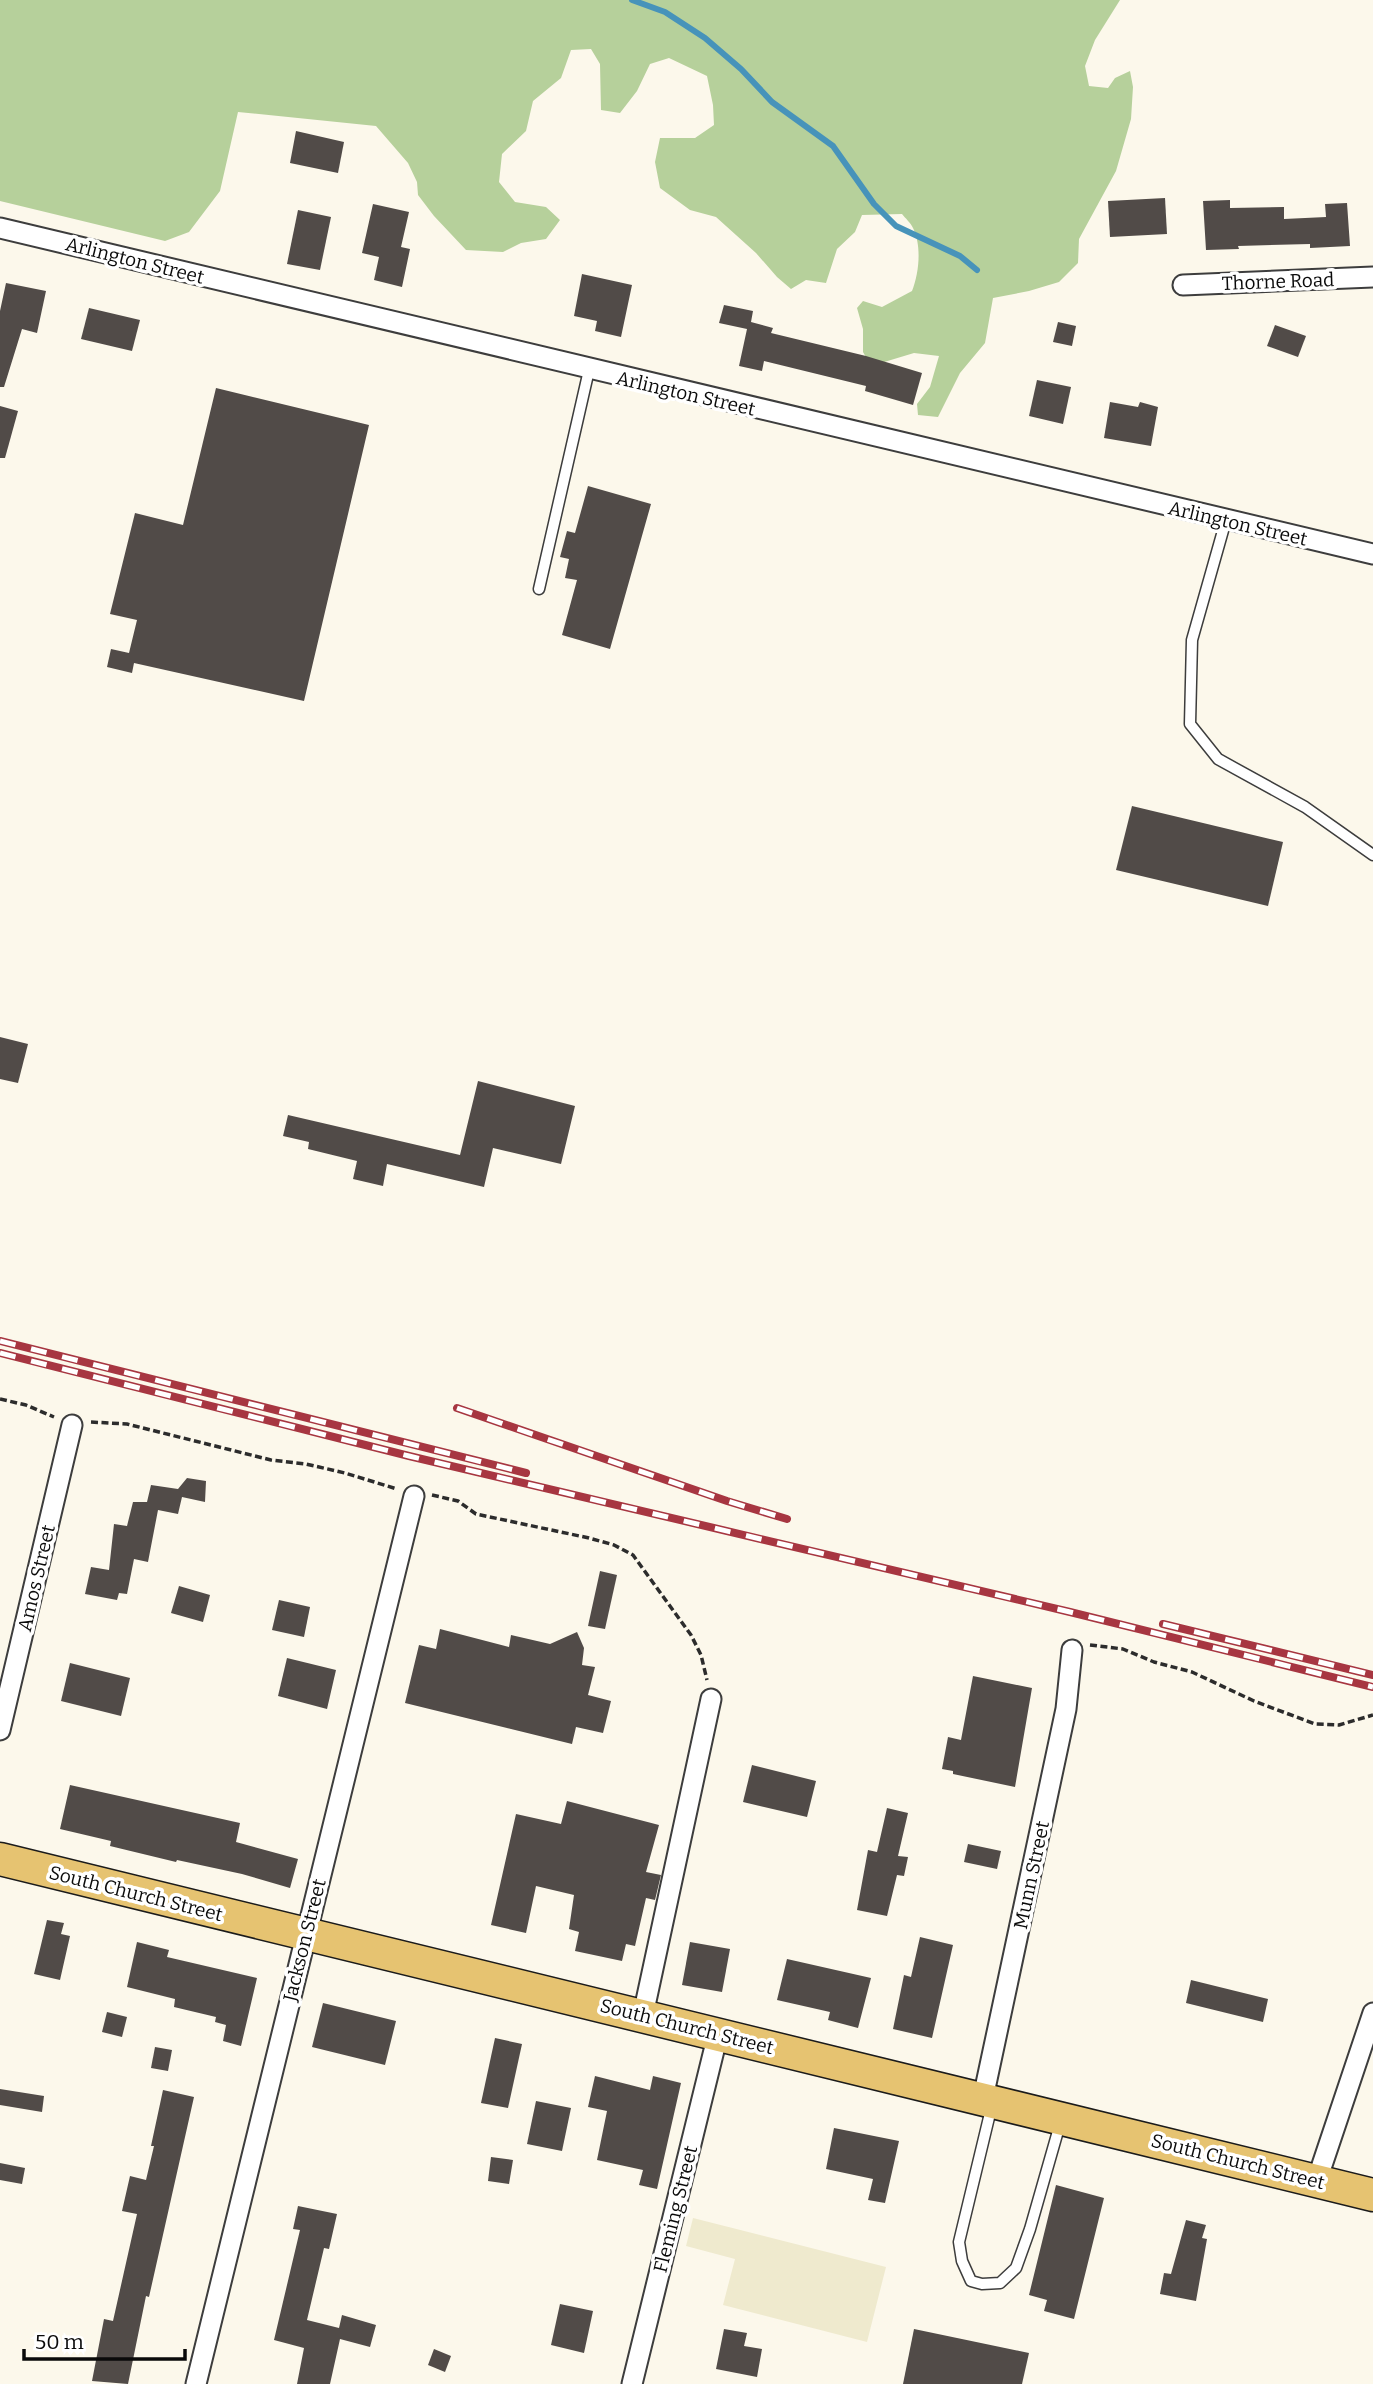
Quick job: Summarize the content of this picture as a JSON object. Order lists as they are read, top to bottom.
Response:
{
  "streets": {
    "main road": ["South Church Street"],
    "street": [
      "Arlington Street",
      "Thorne Road",
      "Amos Street",
      "Munn Street",
      "Jackson Street",
      "Fleming Street"
    ]
  },
  "crossings": [
    ["Munn Street", "South Church Street"],
    ["South Church Street", "Jackson Street"],
    ["South Church Street", "Fleming Street"]
  ],
  "scale_bar": "50 m"
}
